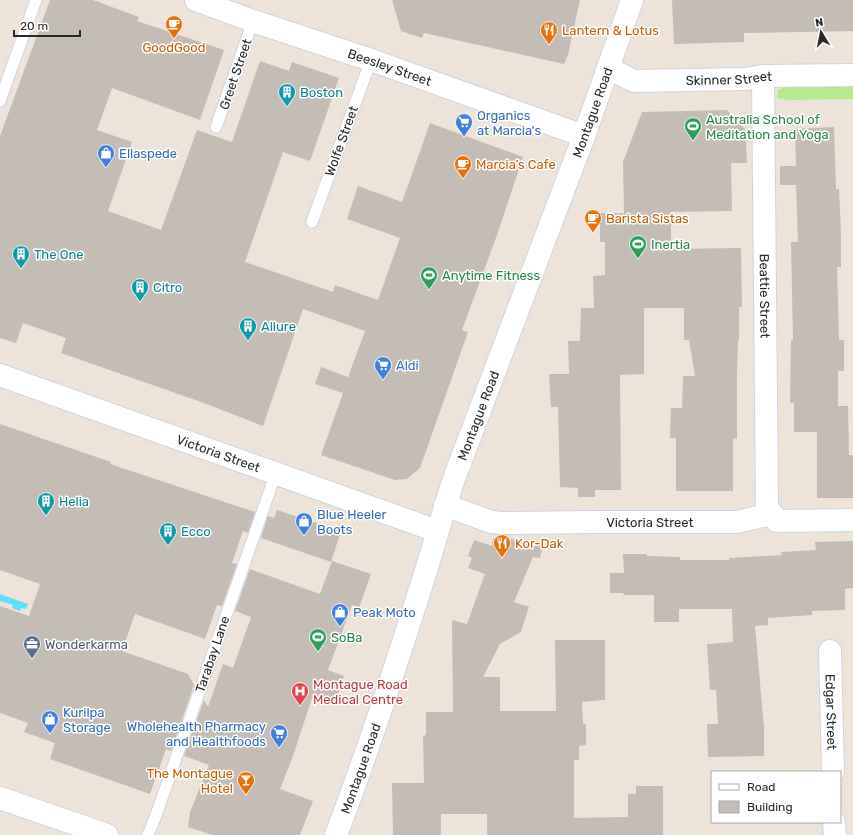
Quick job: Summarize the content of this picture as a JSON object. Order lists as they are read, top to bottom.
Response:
{
  "streets": {
    "street": [
      "Beesley Street",
      "Skinner Street",
      "Montague Road",
      "Beattie Street",
      "Victoria Street",
      "Edgar Street"
    ],
    "lane": ["Greet Street", "Wolfe Street", "Tarabay Lane"]
  },
  "crossings": [
    ["Beesley Street", "Greet Street"],
    ["Beesley Street", "Montague Road"],
    ["Beesley Street", "Wolfe Street"],
    ["Skinner Street", "Montague Road"],
    ["Skinner Street", "Beattie Street"],
    ["Montague Road", "Victoria Street"],
    ["Beattie Street", "Victoria Street"],
    ["Victoria Street", "Tarabay Lane"]
  ],
  "places": {
    "cafe": ["GoodGood", "Marcia’s Cafe", "Barista Sistas"],
    "restaurant": ["Lantern & Lotus", "Kor-Dak"],
    "building": [
      "Boston",
      "The One",
      "Citro",
      "Allure",
      "Helia",
      "Ecco"
    ],
    "supermarket": ["Organics at Marcia's", "Aldi", "Wholehealth Pharmacy and Healthfoods"],
    "sports": [
      "Australia School of Meditation and Yoga",
      "Inertia",
      "Anytime Fitness",
      "SoBa"
    ],
    "shop": [
      "Ellaspede",
      "Blue Heeler Boots",
      "Peak Moto",
      "Kurilpa Storage"
    ],
    "office": ["Wonderkarma"],
    "hospital": ["Montague Road Medical Centre"],
    "bar": ["The Montague Hotel"]
  },
  "legend": ["Road", "Building"],
  "scale_bar": "20 m",
  "north": "top"
}
